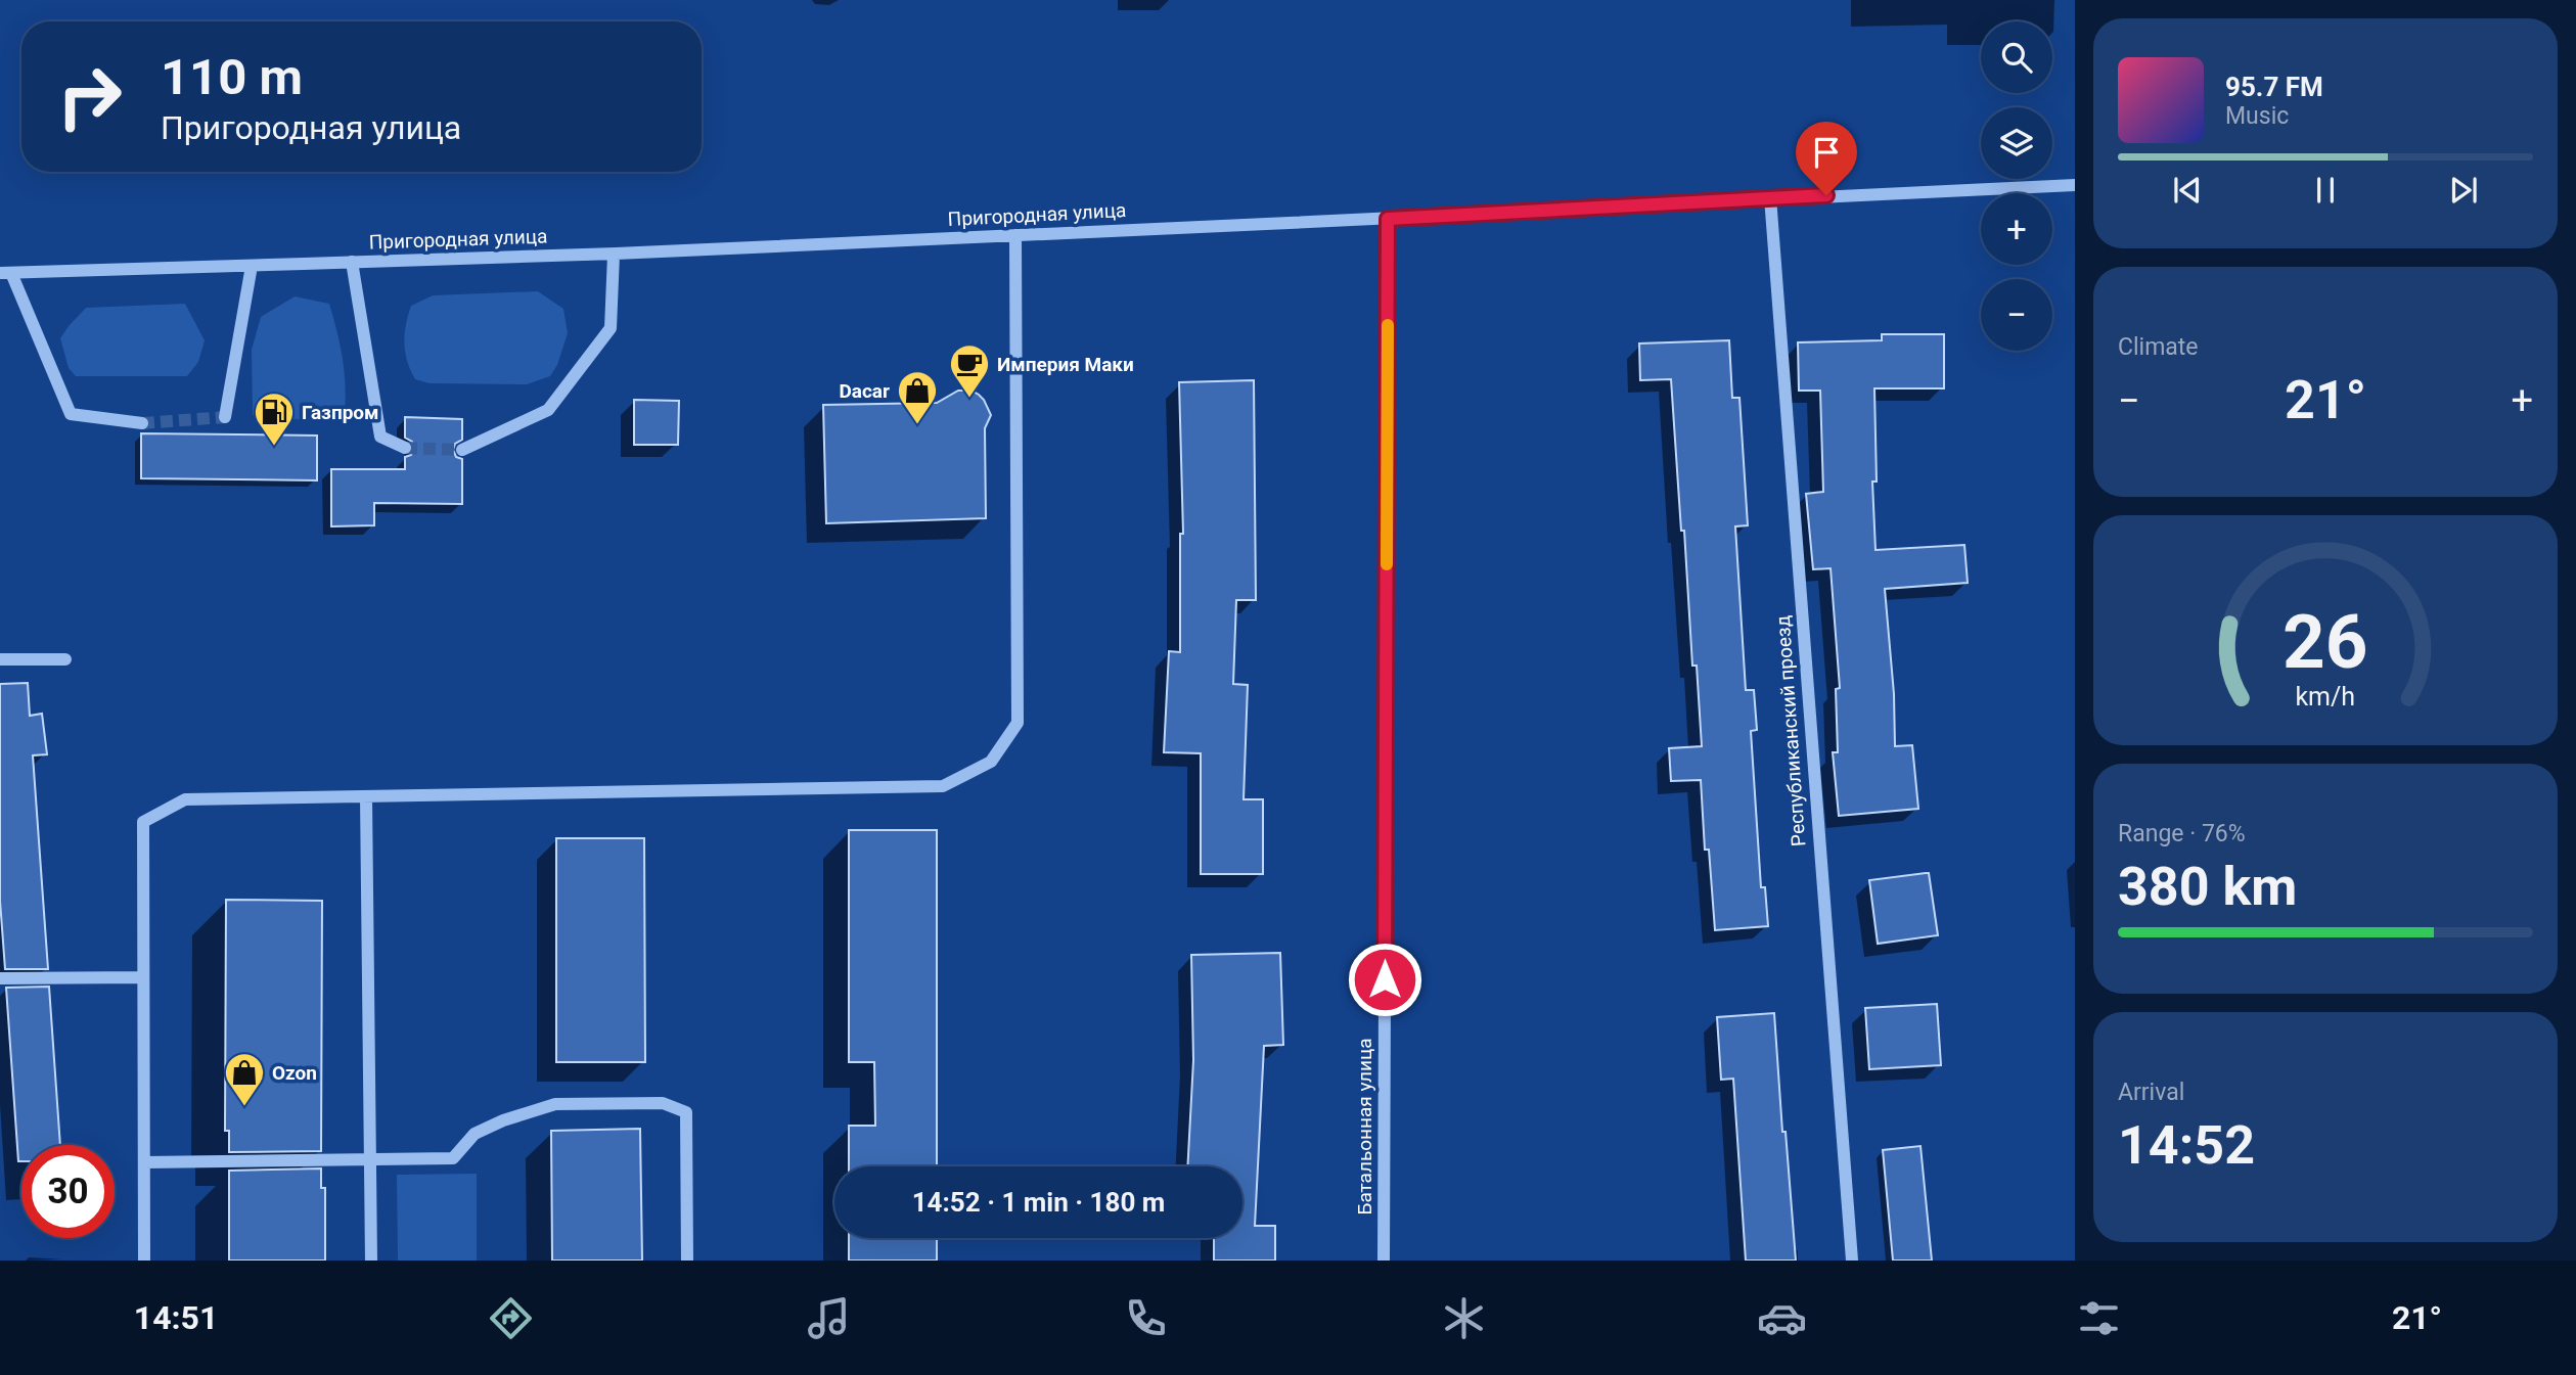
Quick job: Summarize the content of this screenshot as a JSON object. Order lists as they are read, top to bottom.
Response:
{
  "streets": {
    "street": ["Пригородная улица", "Республиканский проезд", "Батальонная улица"]
  },
  "crossings": [
    ["Пригородная улица", "Республиканский проезд"],
    ["Пригородная улица", "Батальонная улица"]
  ],
  "places": {
    "cafe": ["Империя Маки"],
    "shop": ["Dacar", "Ozon"],
    "fuel station": ["Газпром"]
  },
  "page": {
    "map_buttons": ["+", "−"],
    "turn": ["110 m", "Пригородная улица"],
    "song": ["95.7 FM", "Music"],
    "tile": [
      "Climate",
      ["Range · 76%", "380 km"],
      ["Arrival", "14:52"]
    ],
    "heat": ["−", "21°", "+"],
    "limit": "30",
    "trip": "14:52 · 1 min · 180 m",
    "tabs": ["14:51", "21°"],
    "gauge": ["26", "km/h"]
  }
}
